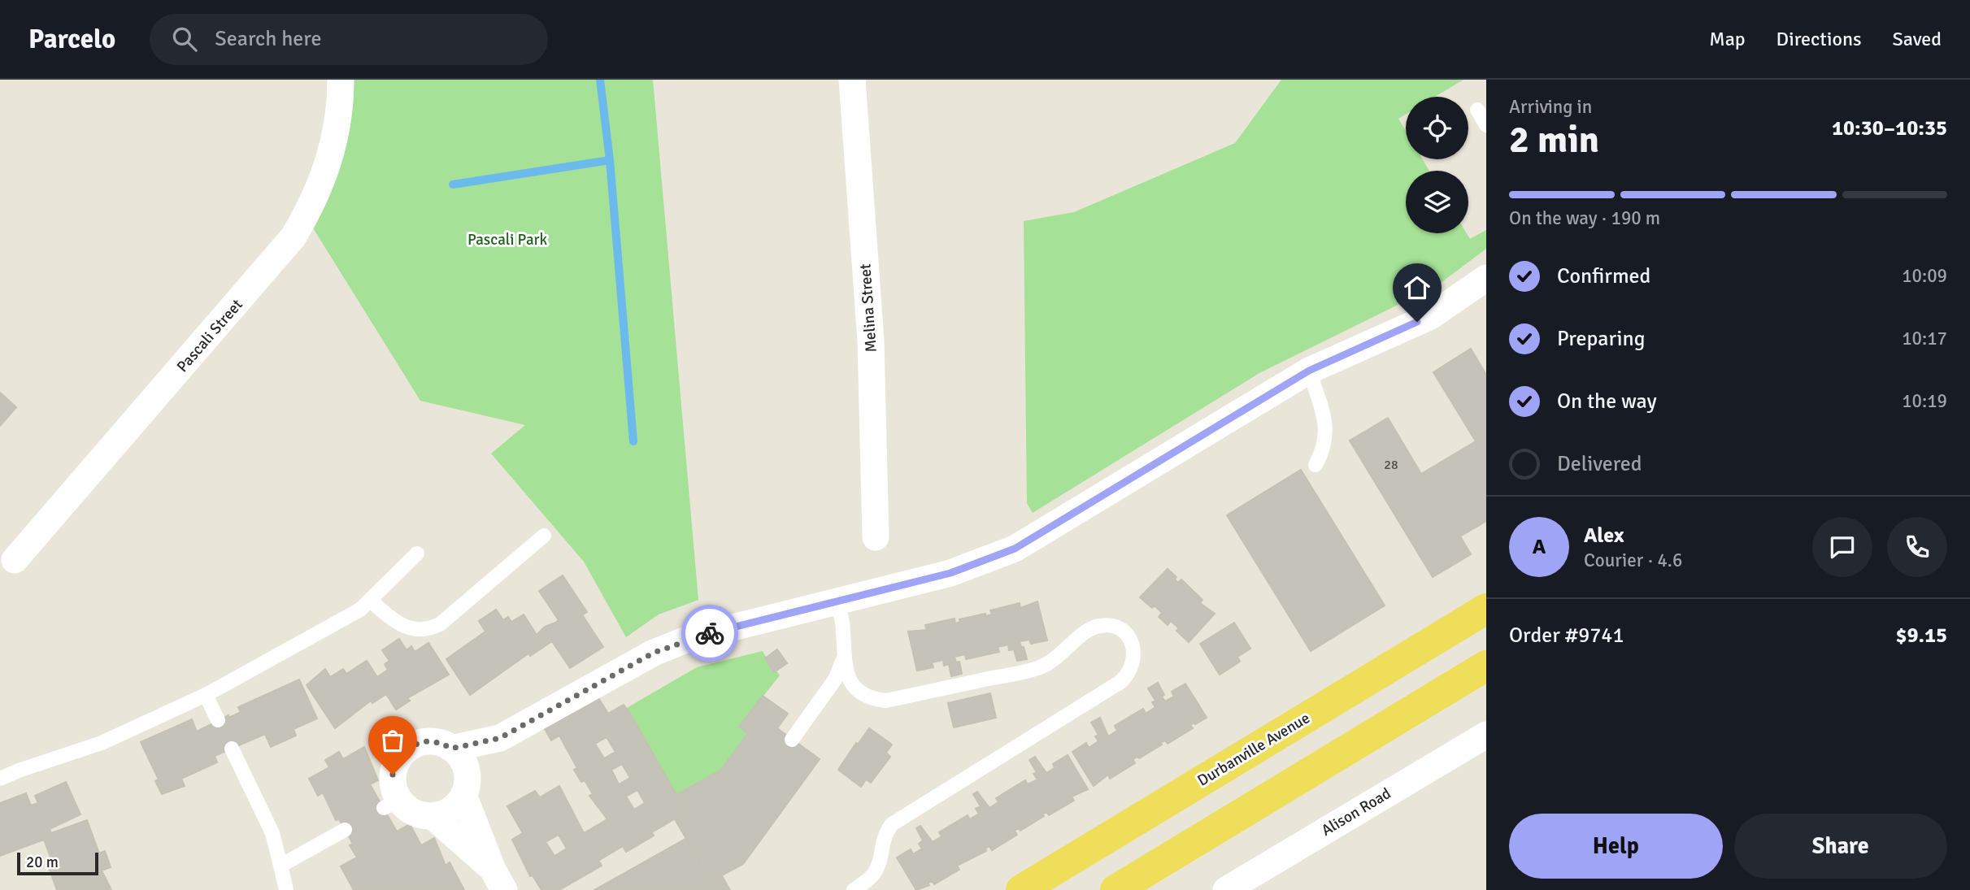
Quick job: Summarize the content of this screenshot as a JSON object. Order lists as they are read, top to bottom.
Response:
{
  "streets": {
    "main road": ["Durbanville Avenue"],
    "street": ["Melina Street", "Pascali Street", "Alison Road"]
  },
  "parks": ["Pascali Park"],
  "house_numbers": ["28"],
  "scale_bar": "20 m",
  "page": {
    "header": "Parcelo",
    "search": "Search here",
    "nav": ["Map", "Directions", "Saved"],
    "heading": ["2 min", "Arriving in", "10:30–10:35"],
    "panel": [
      "Alex",
      "Courier · 4.6",
      "Order #9741",
      "$9.15"
    ],
    "bar": "On the way · 190 m",
    "list": [
      ["Confirmed", "10:09"],
      ["Preparing", "10:17"],
      ["On the way", "10:19"],
      "Delivered"
    ],
    "round": "A",
    "buttons": ["Help", "Share"],
    "scale": "20 m"
  }
}
